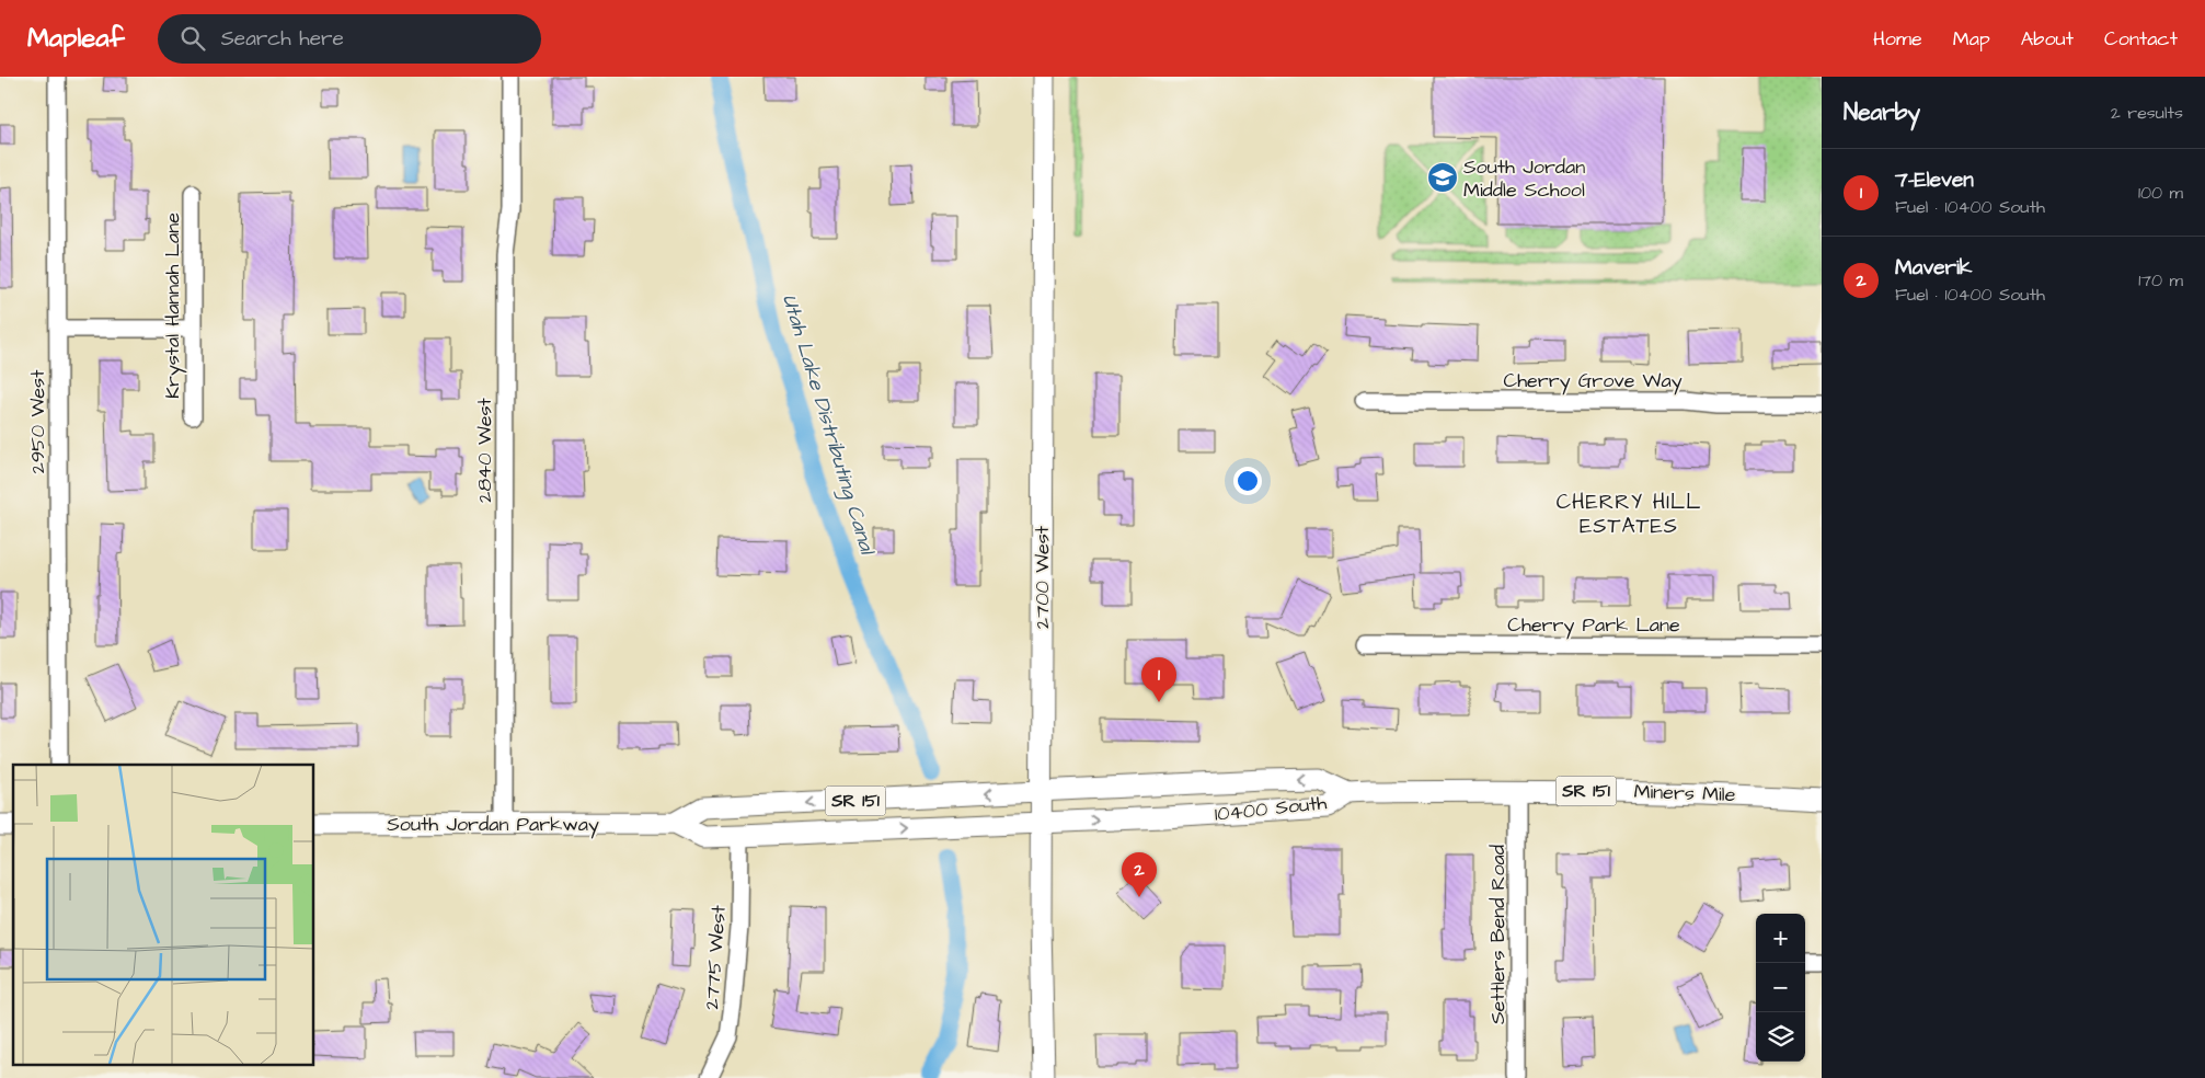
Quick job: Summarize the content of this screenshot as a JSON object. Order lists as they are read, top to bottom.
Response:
{
  "streets": {
    "main road": [
      "2700 West",
      "SR 151",
      "Miners Mile",
      "10400 South",
      "South Jordan Parkway"
    ],
    "street": [
      "Krystal Hannah Lane",
      "Cherry Grove Way",
      "2950 West",
      "2840 West",
      "Cherry Park Lane",
      "Settlers Bend Road",
      "2775 West"
    ]
  },
  "crossings": [
    ["2840 West", "South Jordan Parkway"],
    ["2700 West", "10400 South"],
    ["2700 West", "South Jordan Parkway"],
    ["Miners Mile", "10400 South"],
    ["Miners Mile", "Settlers Bend Road"],
    ["10400 South", "South Jordan Parkway"],
    ["South Jordan Parkway", "2775 West"]
  ],
  "districts": ["CHERRY HILL ESTATES"],
  "water": ["Utah Lake Distributing Canal"],
  "places": {
    "school or university": ["South Jordan Middle School"]
  },
  "page": {
    "header": "Mapleaf",
    "search": "Search here",
    "nav": [
      "Home",
      "Map",
      "About",
      "Contact"
    ],
    "heading": ["Nearby", "2 results"],
    "list": [
      {
        "mark": "1",
        "name": "7-Eleven",
        "note": "Fuel · 10400 South",
        "value": "100 m"
      },
      {
        "mark": "2",
        "name": "Maverik",
        "note": "Fuel · 10400 South",
        "value": "170 m"
      }
    ],
    "pins": ["1", "2"],
    "map_buttons": ["+", "−"]
  }
}
